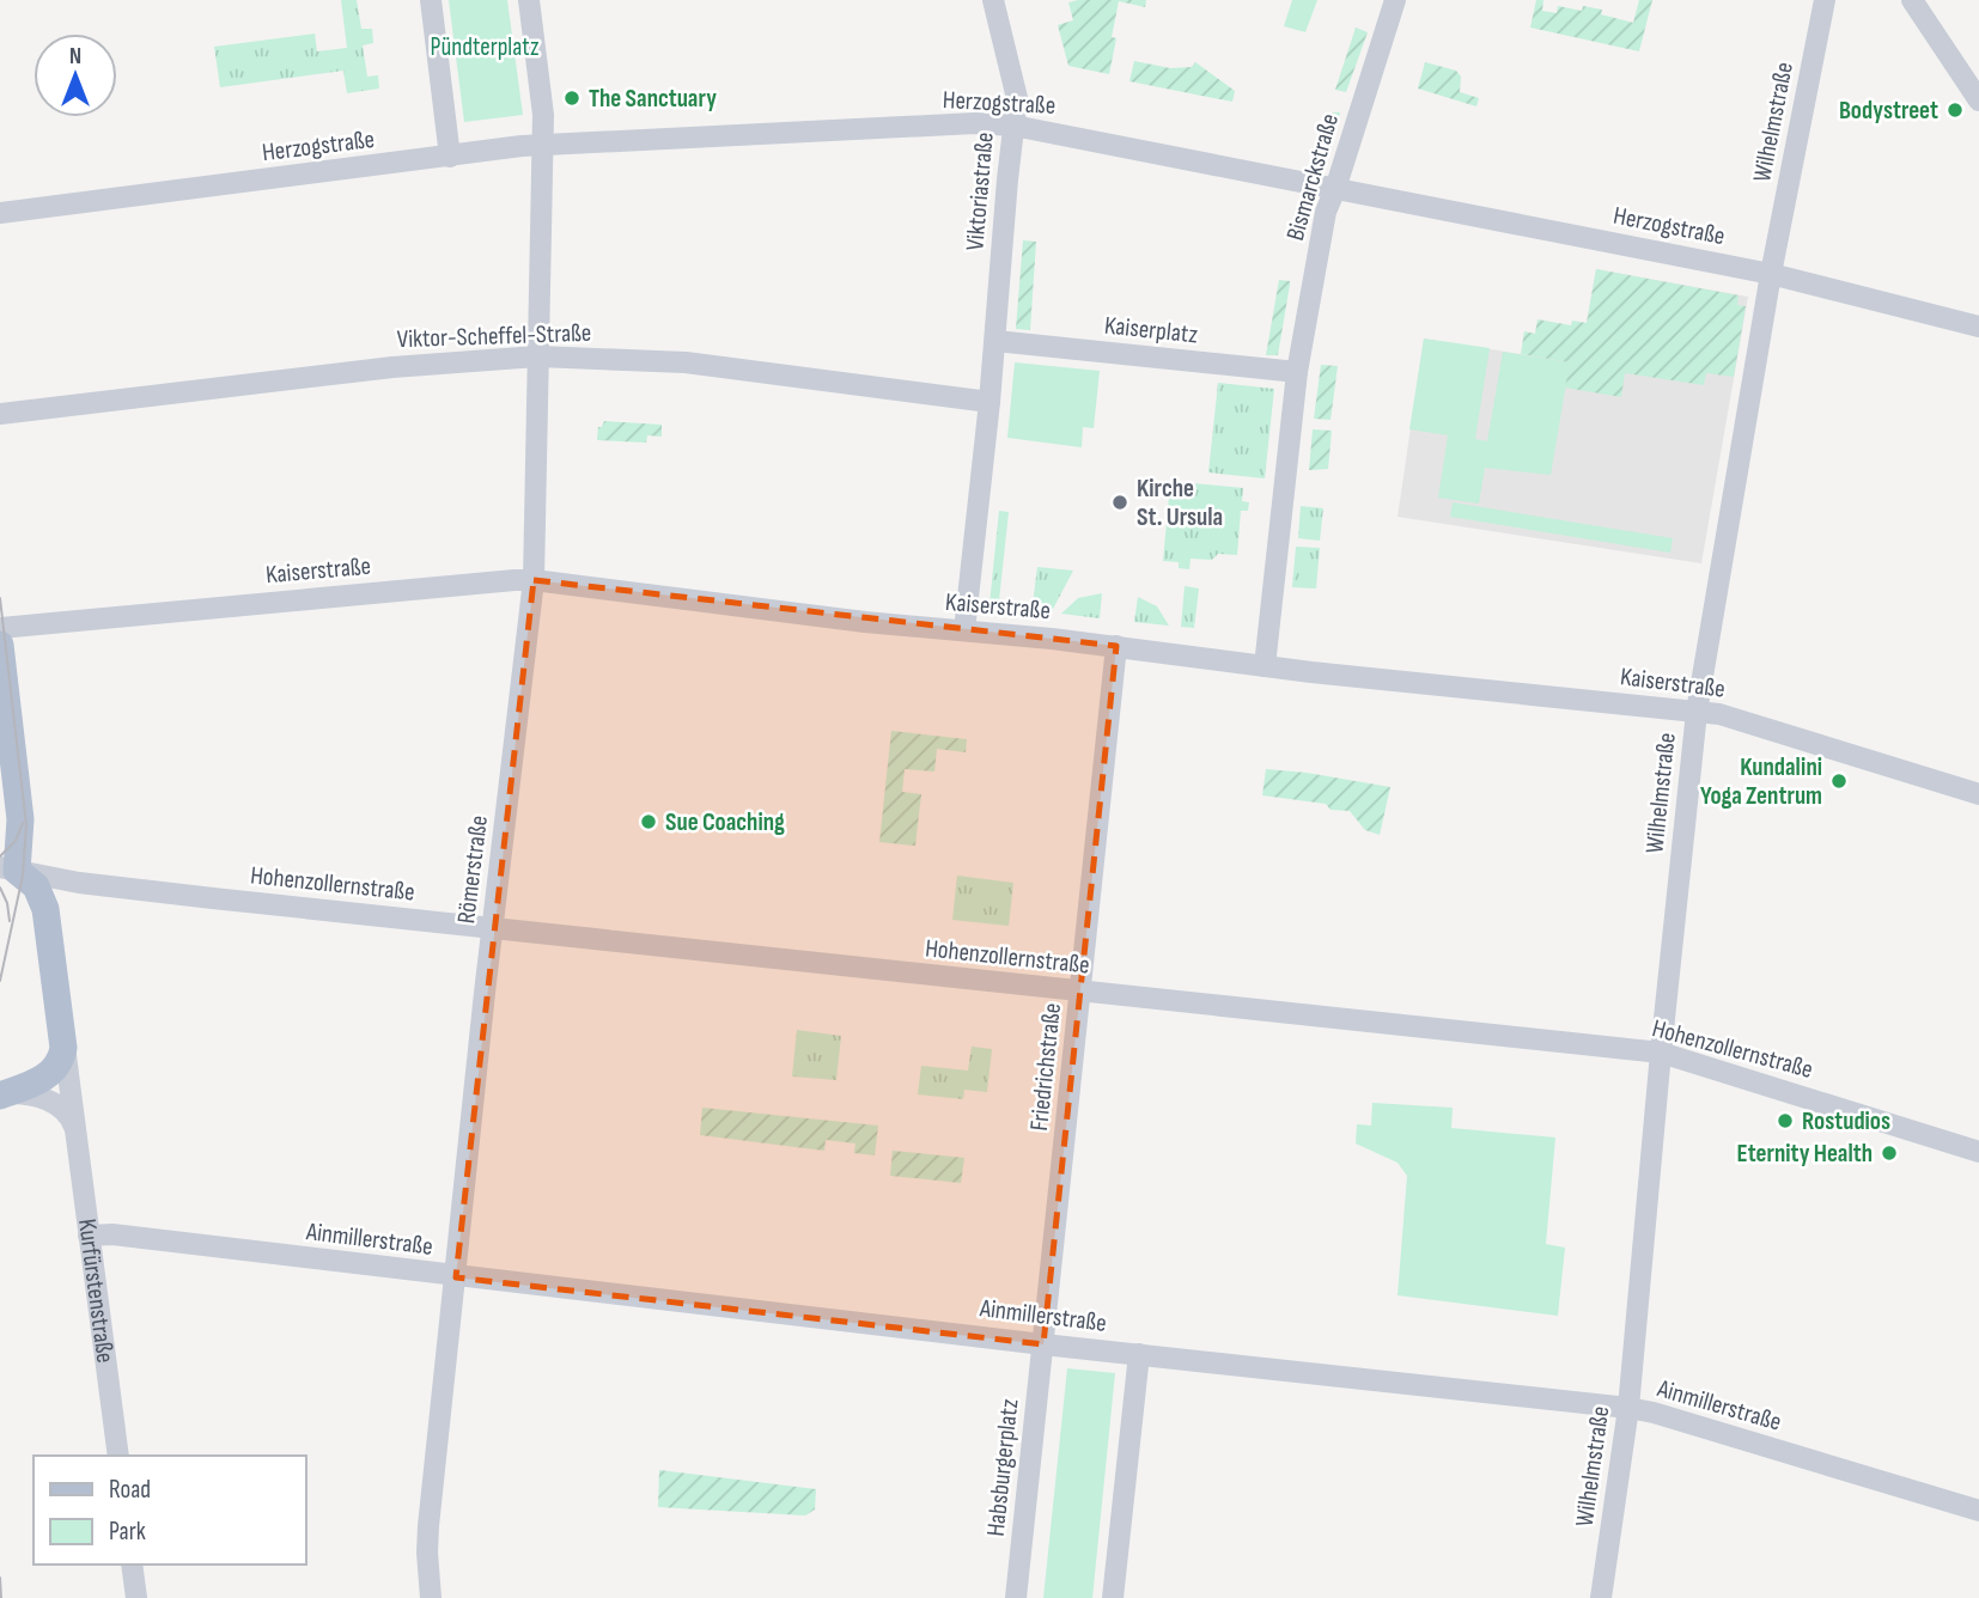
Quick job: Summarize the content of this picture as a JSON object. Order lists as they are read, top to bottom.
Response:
{
  "streets": {
    "street": [
      "Herzogstraße",
      "Wilhelmstraße",
      "Bismarckstraße",
      "Viktoriastraße",
      "Kaiserplatz",
      "Viktor-Scheffel-Straße",
      "Kaiserstraße",
      "Römerstraße",
      "Hohenzollernstraße",
      "Friedrichstraße",
      "Ainmillerstraße",
      "Kurfürstenstraße",
      "Habsburgerplatz"
    ]
  },
  "crossings": [
    ["Herzogstraße", "Wilhelmstraße"],
    ["Herzogstraße", "Bismarckstraße"],
    ["Herzogstraße", "Viktoriastraße"],
    ["Herzogstraße", "Römerstraße"],
    ["Wilhelmstraße", "Kaiserstraße"],
    ["Wilhelmstraße", "Hohenzollernstraße"],
    ["Wilhelmstraße", "Ainmillerstraße"],
    ["Bismarckstraße", "Kaiserplatz"],
    ["Viktoriastraße", "Kaiserplatz"],
    ["Viktor-Scheffel-Straße", "Römerstraße"],
    ["Kaiserstraße", "Römerstraße"],
    ["Kaiserstraße", "Friedrichstraße"],
    ["Römerstraße", "Hohenzollernstraße"],
    ["Römerstraße", "Ainmillerstraße"],
    ["Hohenzollernstraße", "Friedrichstraße"],
    ["Friedrichstraße", "Ainmillerstraße"],
    ["Friedrichstraße", "Habsburgerplatz"],
    ["Ainmillerstraße", "Kurfürstenstraße"],
    ["Ainmillerstraße", "Habsburgerplatz"]
  ],
  "parks": ["Pündterplatz"],
  "places": [
    "The Sanctuary",
    "Bodystreet",
    "Kirche St. Ursula",
    "Kundalini Yoga Zentrum",
    "Sue Coaching",
    "Rostudios",
    "Eternity Health"
  ],
  "legend": ["Road", "Park"],
  "north": "top"
}
